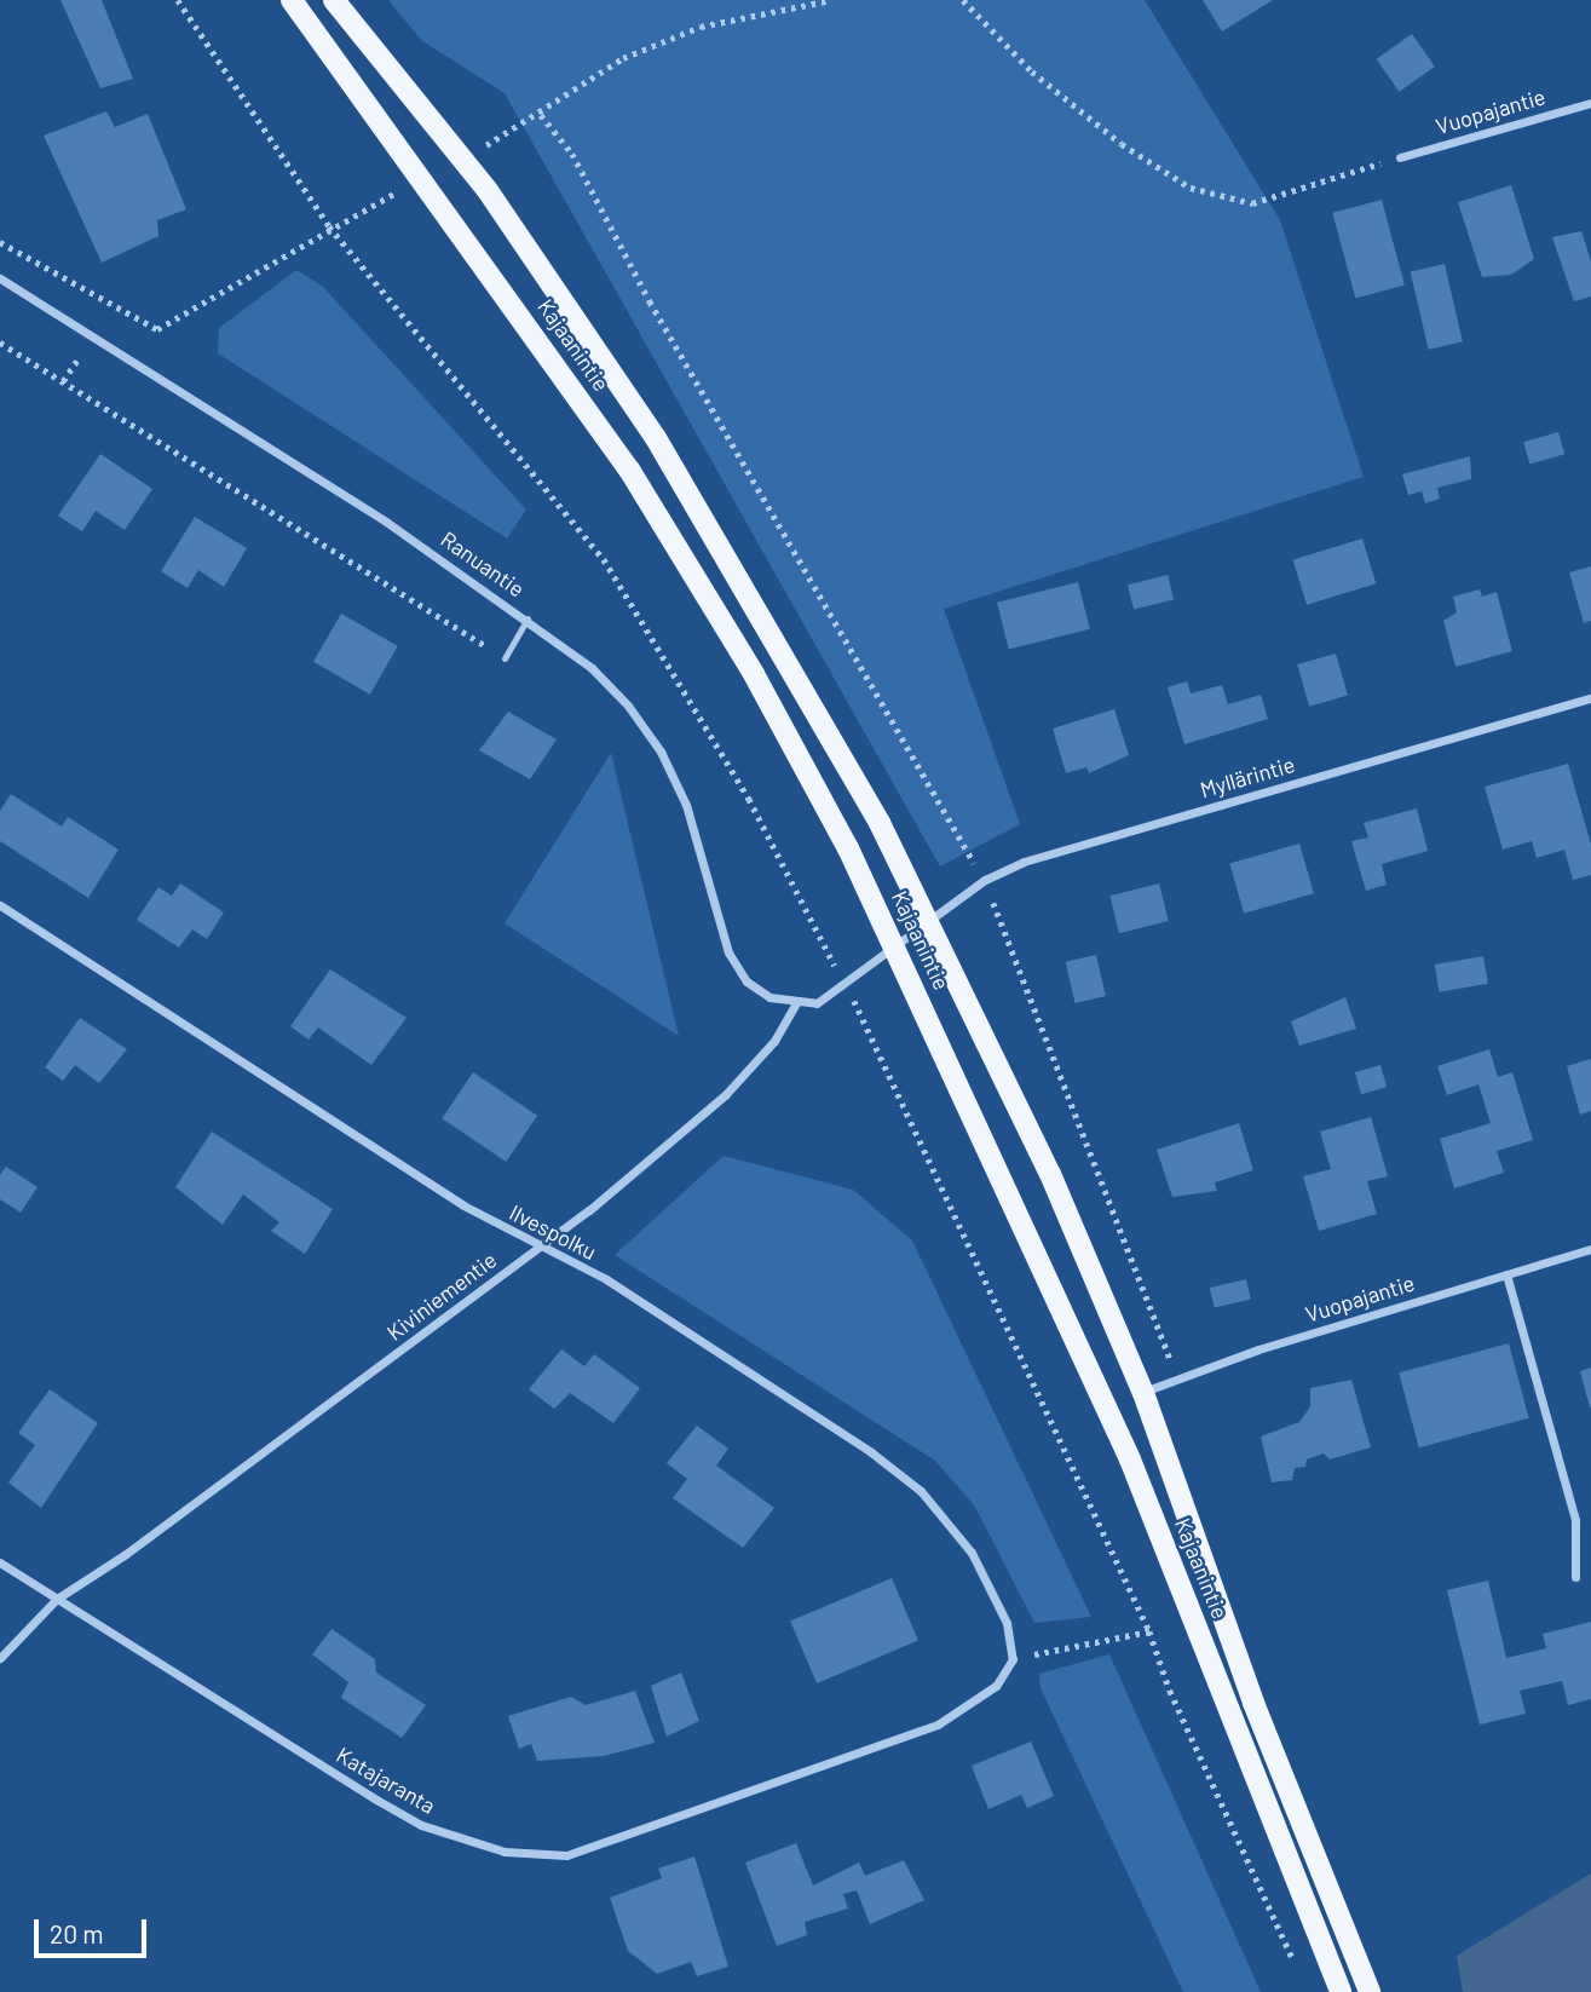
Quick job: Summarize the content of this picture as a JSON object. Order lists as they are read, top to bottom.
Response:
{
  "streets": {
    "main road": ["Kajaanintie"],
    "street": [
      "Vuopajantie",
      "Ranuantie",
      "Myllärintie",
      "Ilvespolku",
      "Kiviniementie",
      "Katajaranta"
    ]
  },
  "crossings": [
    ["Vuopajantie", "Kajaanintie"],
    ["Kajaanintie", "Myllärintie"],
    ["Ranuantie", "Kiviniementie"],
    ["Ilvespolku", "Kiviniementie"],
    ["Ilvespolku", "Katajaranta"],
    ["Kiviniementie", "Katajaranta"]
  ],
  "scale_bar": "20 m"
}
